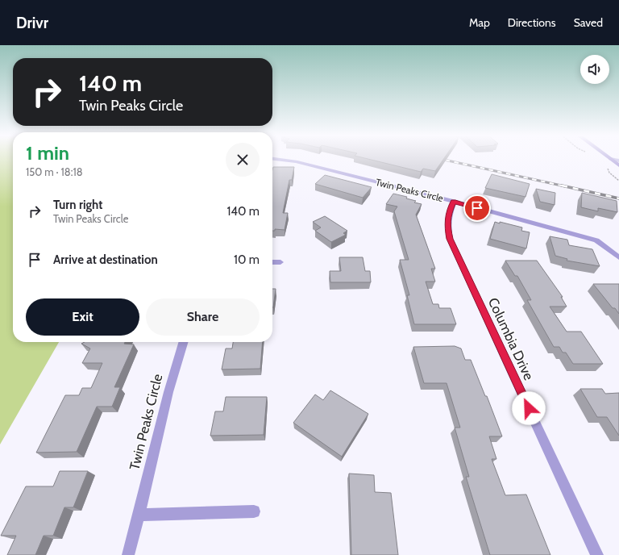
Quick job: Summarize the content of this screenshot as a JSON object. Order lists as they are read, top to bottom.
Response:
{
  "streets": {
    "street": ["Twin Peaks Circle", "Columbia Drive"]
  },
  "crossings": [
    ["Twin Peaks Circle", "Columbia Drive"]
  ],
  "page": {
    "header": "Drivr",
    "nav": ["Map", "Directions", "Saved"],
    "turn": ["140 m", "Twin Peaks Circle"],
    "heading": ["1 min", "150 m · 18:18"],
    "list": [
      {
        "name": "Turn right",
        "note": "Twin Peaks Circle",
        "value": "140 m"
      },
      {
        "name": "Arrive at destination",
        "value": "10 m"
      }
    ],
    "buttons": ["Exit", "Share"]
  }
}
